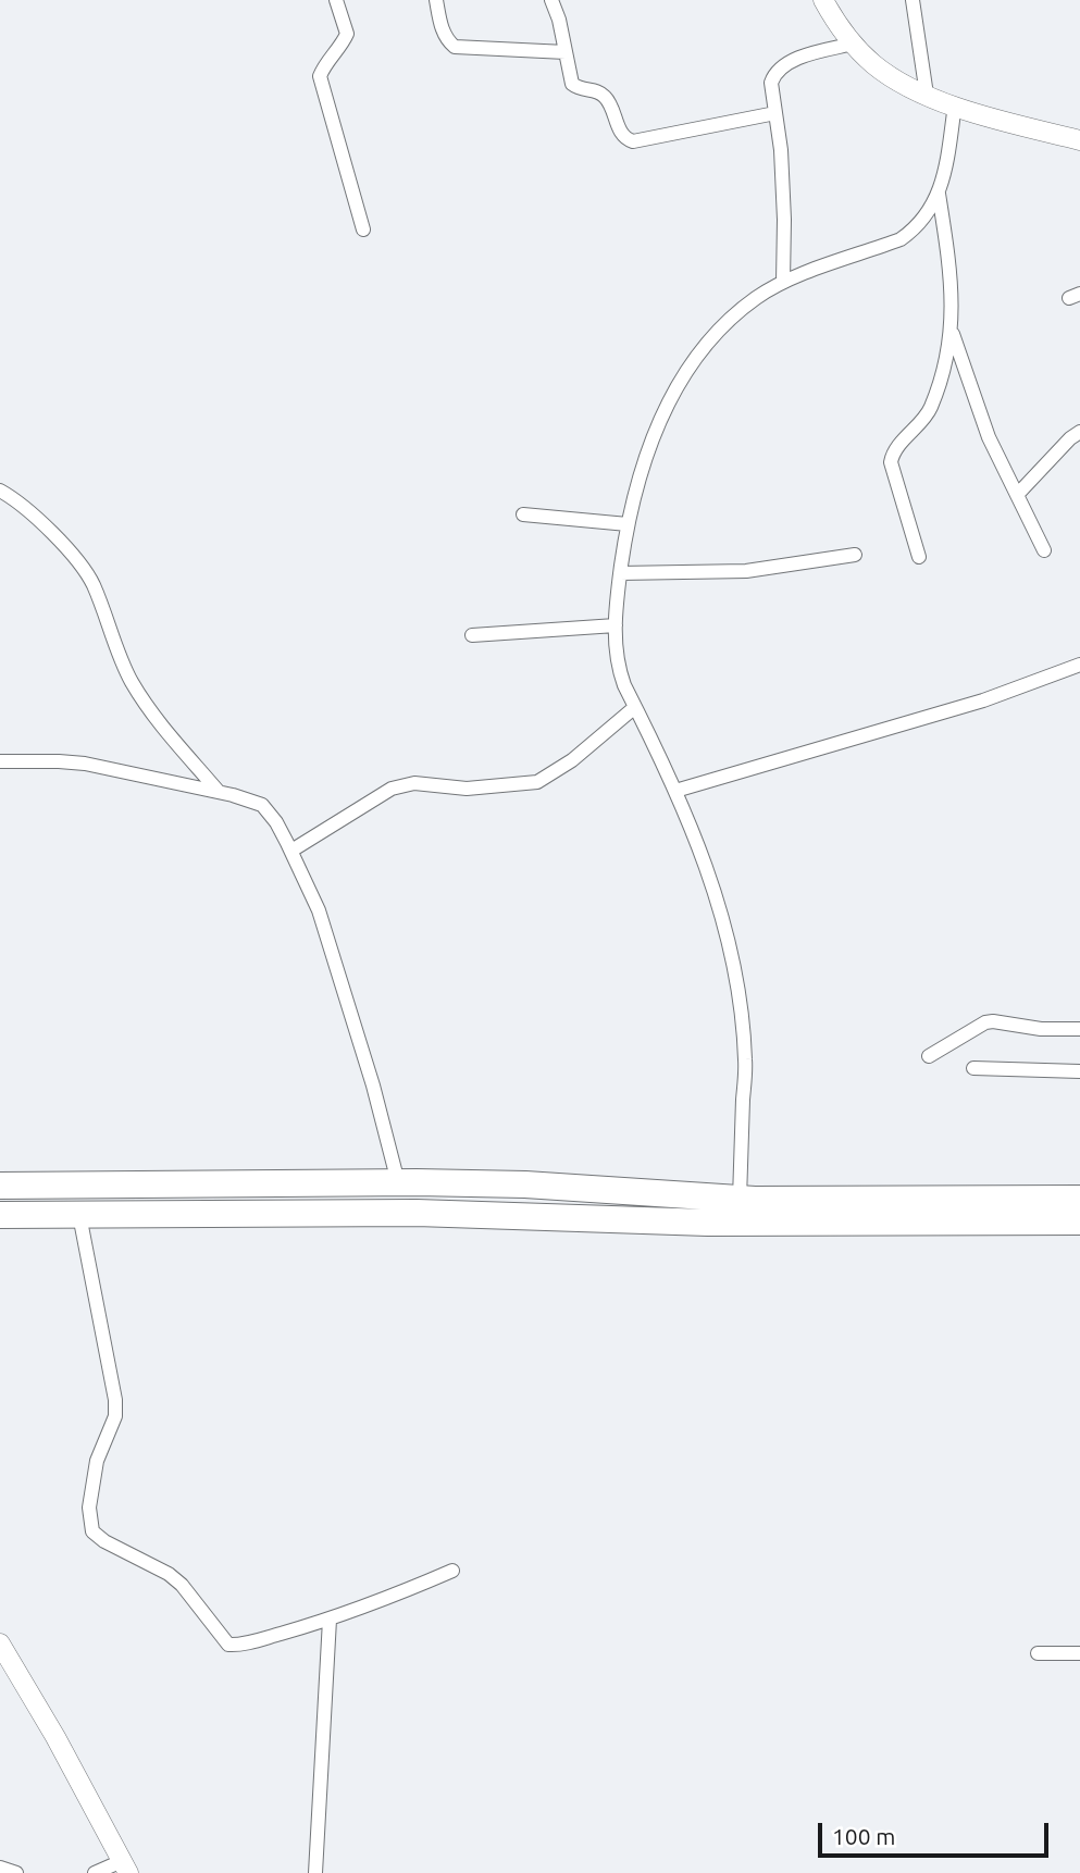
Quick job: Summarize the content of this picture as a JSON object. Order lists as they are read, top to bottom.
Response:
{
  "scale_bar": "100 m"
}
